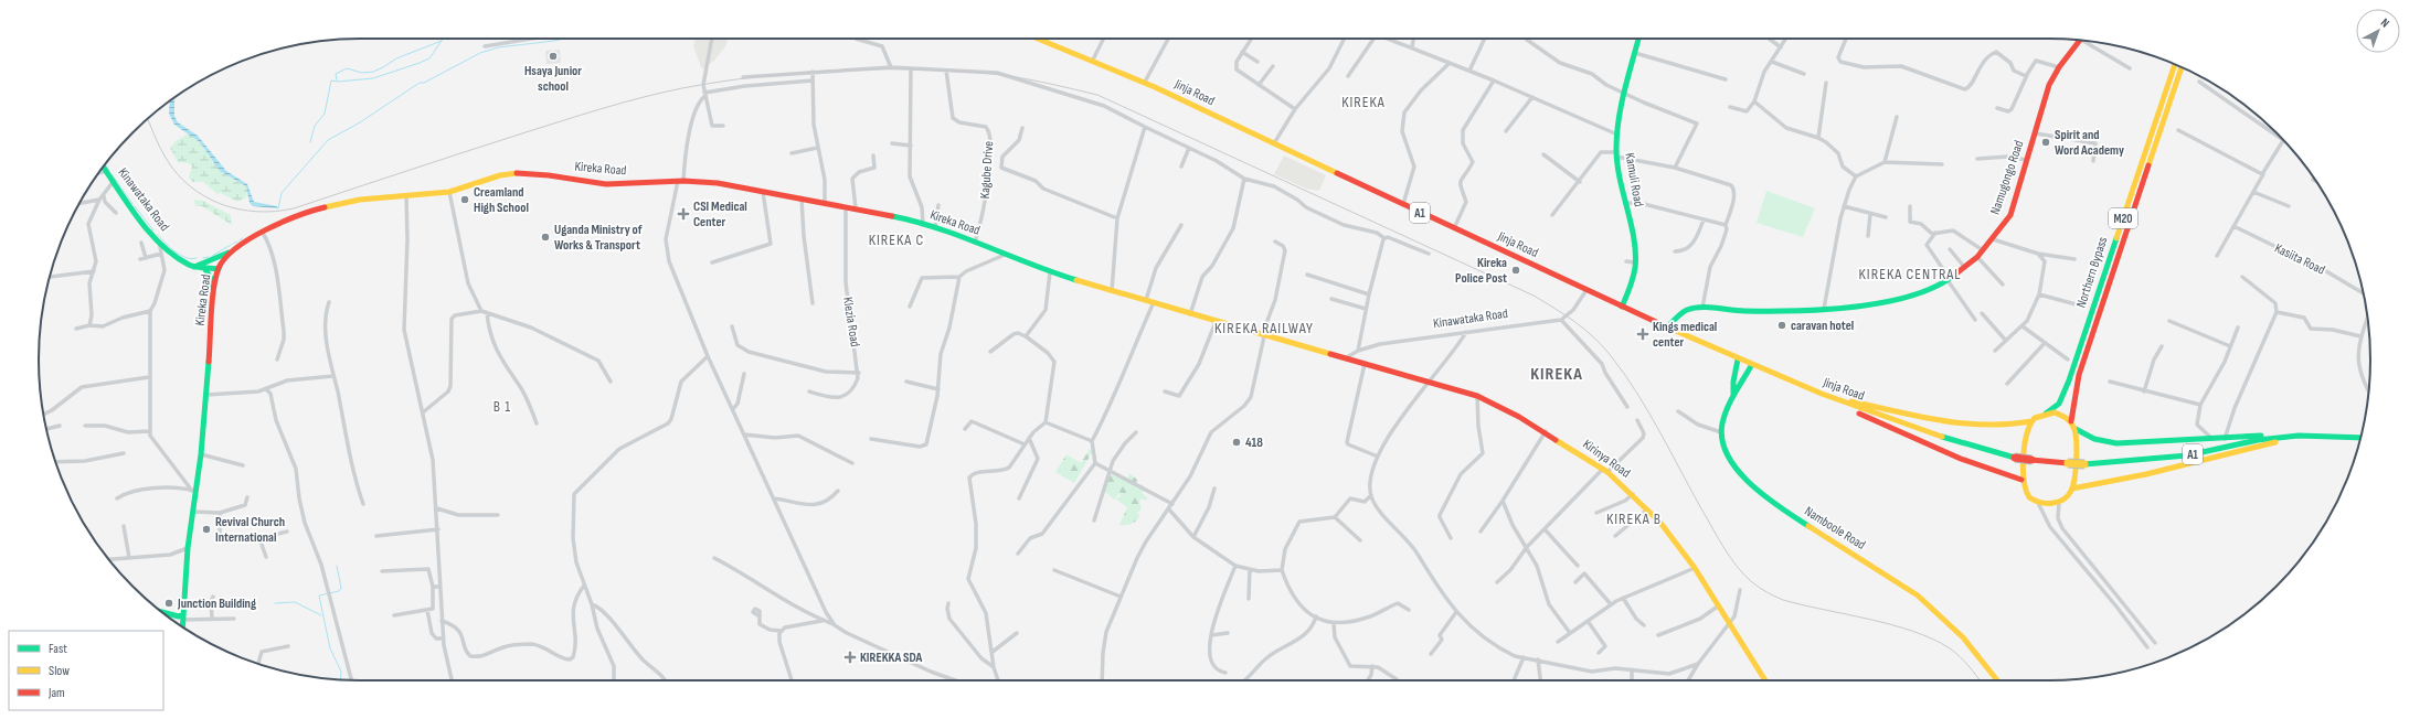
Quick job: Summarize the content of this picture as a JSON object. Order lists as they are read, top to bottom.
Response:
{
  "streets": {
    "main road": [
      "Jinja Road",
      "Kireka Road",
      "Namugongo Road",
      "Kamuli Road",
      "Kinawataka Road",
      "A1",
      "M20",
      "Northern Bypass",
      "Kirinya Road",
      "Namboole Road"
    ],
    "street": ["Kagube Drive", "Kasiita Road", "Klezia Road"]
  },
  "crossings": [
    ["Jinja Road", "Namugongo Road"],
    ["Jinja Road", "Kamuli Road"],
    ["Jinja Road", "A1"],
    ["Jinja Road", "Namboole Road"],
    ["Kireka Road", "Kagube Drive"],
    ["Kireka Road", "Kinawataka Road"],
    ["Kireka Road", "Klezia Road"],
    ["Kireka Road", "Kirinya Road"],
    ["Kinawataka Road", "Kirinya Road"]
  ],
  "districts": [
    "KIREKA",
    "KIREKA C",
    "KIREKA CENTRAL",
    "KIREKA RAILWAY",
    "KIREKA",
    "B 1",
    "KIREKA B"
  ],
  "places": {
    "other": [
      "Hsaya Junior school",
      "Spirit and Word Academy",
      "Creamland High School",
      "Uganda Ministry of Works & Transport",
      "Kireka Police Post",
      "caravan hotel",
      "418",
      "Revival Church International",
      "Junction Building"
    ],
    "health": ["CSI Medical Center", "Kings medical center", "KIREKKA SDA"]
  },
  "legend": ["Fast", "Slow", "Jam"],
  "north": "top right"
}
